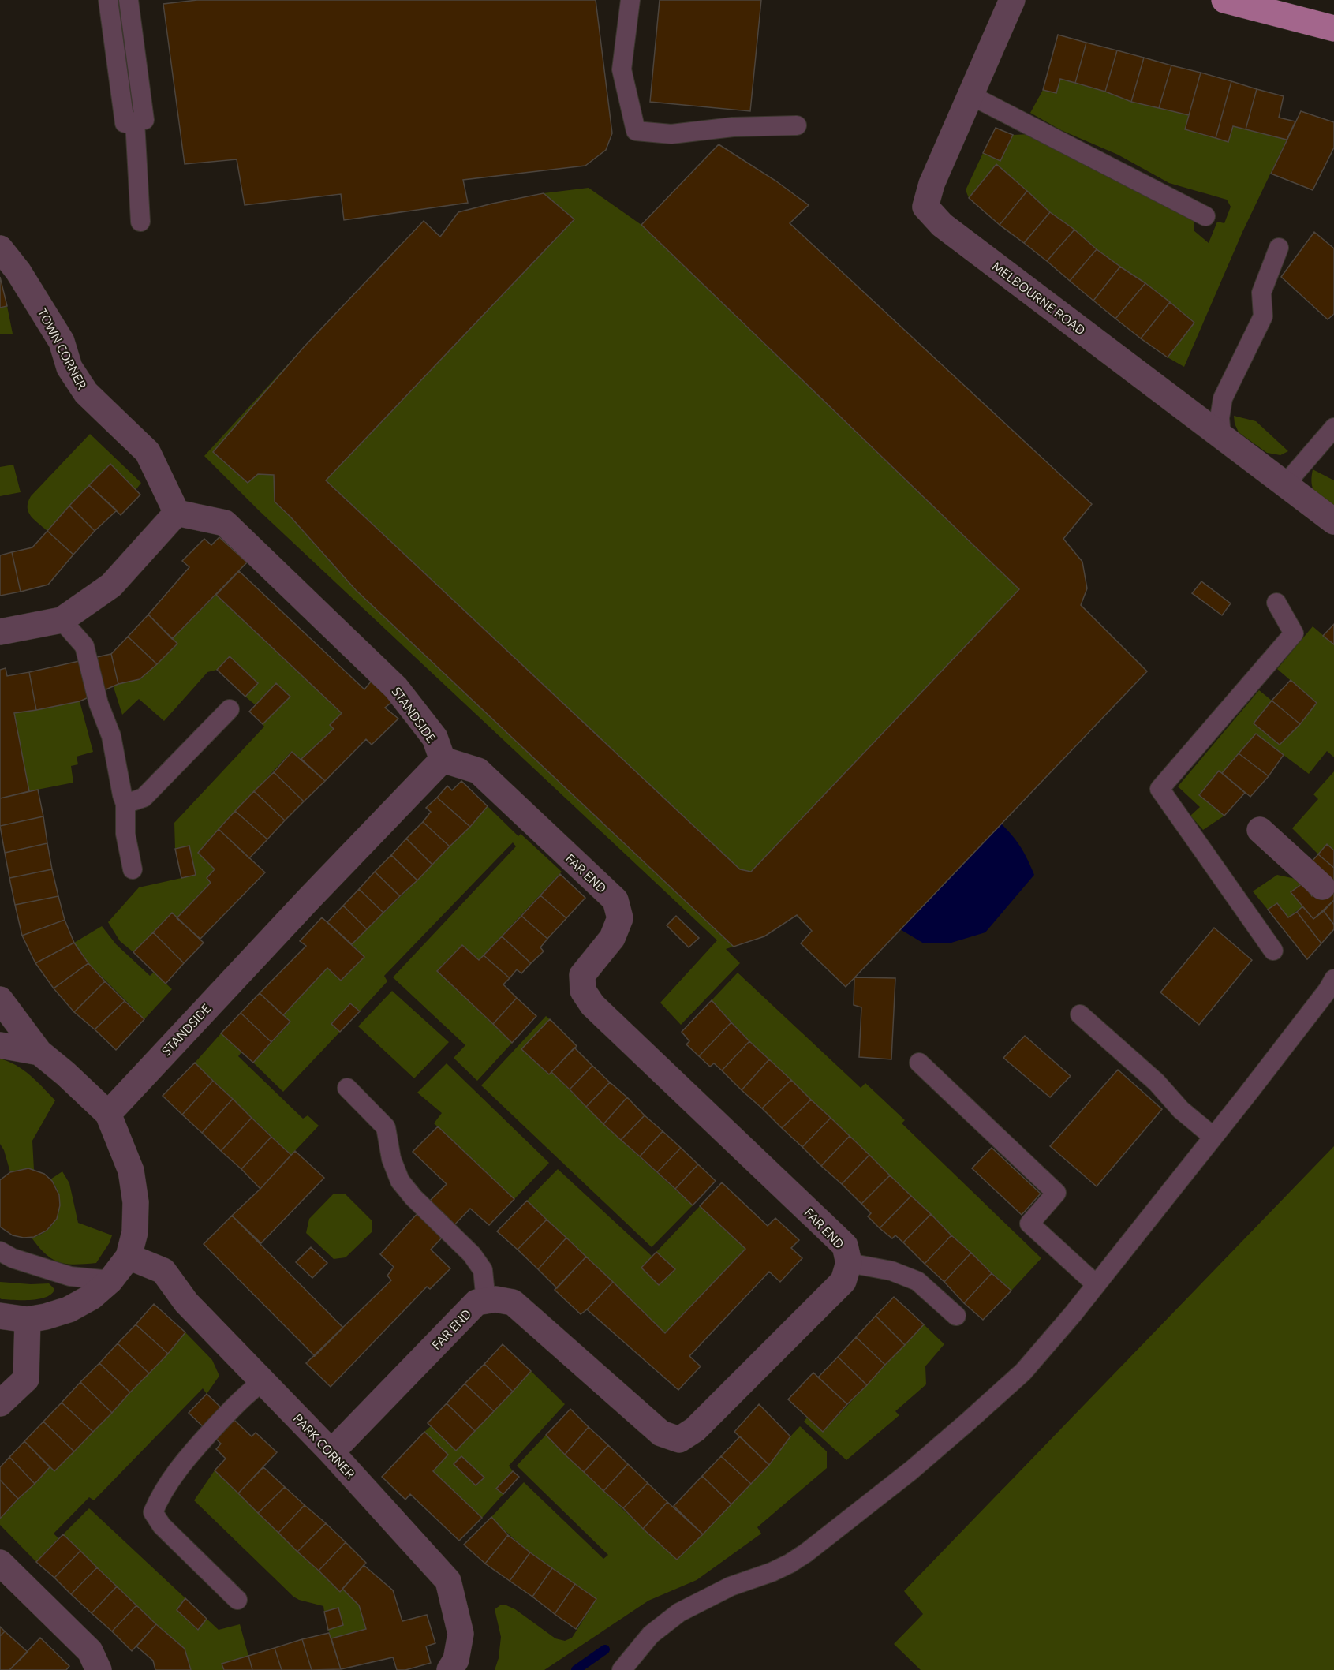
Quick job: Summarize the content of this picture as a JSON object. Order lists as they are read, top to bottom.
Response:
{
  "streets": {
    "street": [
      "MELBOURNE ROAD",
      "TOWN CORNER",
      "STANDSIDE",
      "FAR END",
      "PARK CORNER"
    ]
  },
  "crossings": [
    ["TOWN CORNER", "STANDSIDE"],
    ["STANDSIDE", "FAR END"],
    ["FAR END", "PARK CORNER"]
  ]
}
